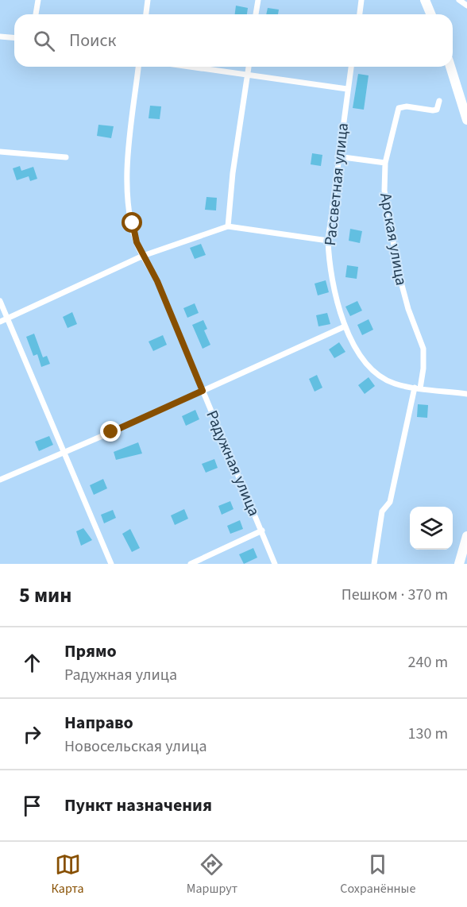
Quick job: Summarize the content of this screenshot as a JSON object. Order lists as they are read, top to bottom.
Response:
{
  "streets": {
    "street": ["Рассветная улица", "Арская улица", "Радужная улица"]
  },
  "crossings": [
    ["Рассветная улица", "Арская улица"]
  ],
  "page": {
    "search": "Поиск",
    "heading": ["5 мин", "Пешком · 370 m"],
    "list": [
      ["Прямо", "Радужная улица", "240 m"],
      ["Направо", "Новосельская улица", "130 m"],
      "Пункт назначения"
    ],
    "nav": ["Карта", "Маршрут", "Сохранённые"]
  }
}
